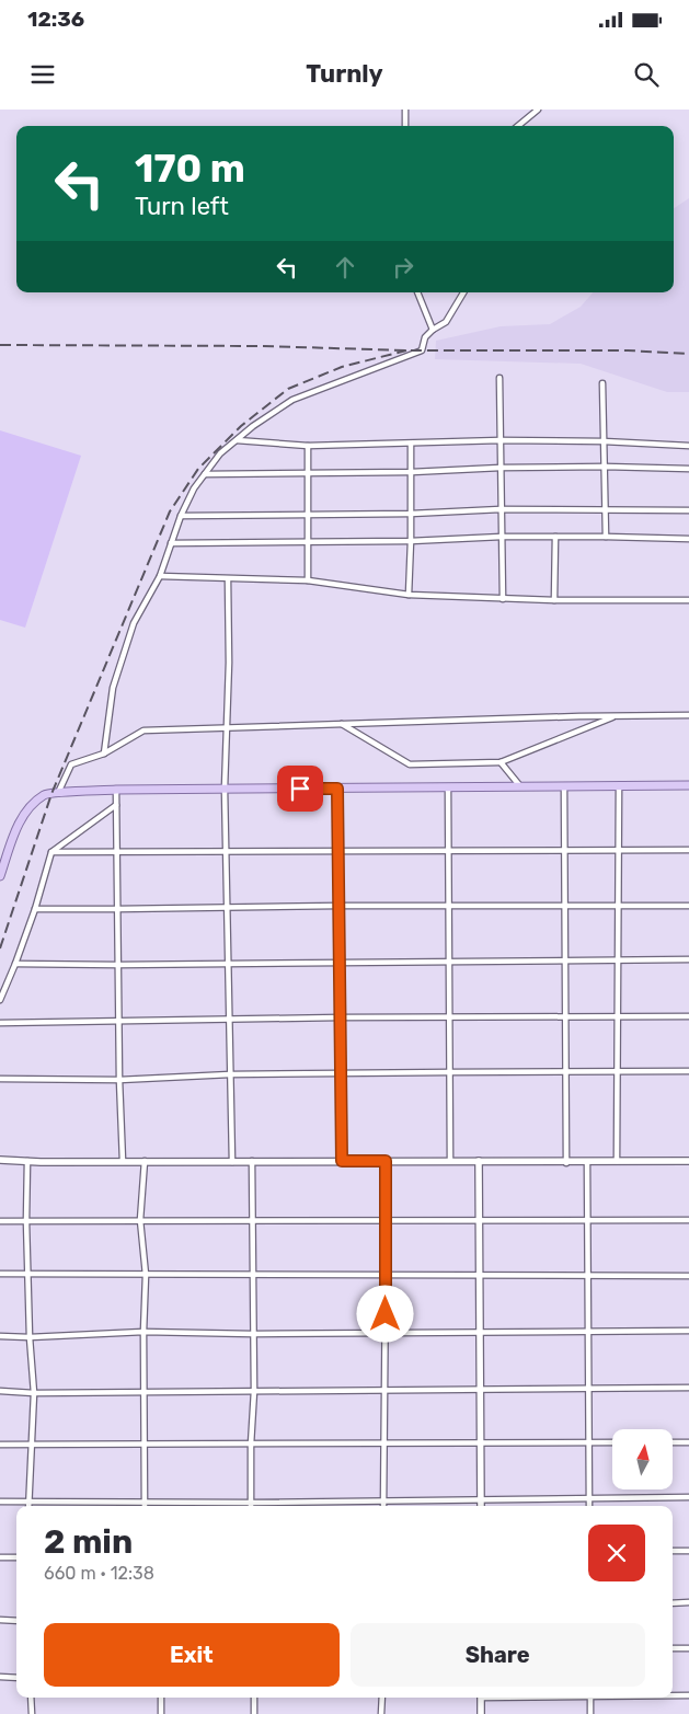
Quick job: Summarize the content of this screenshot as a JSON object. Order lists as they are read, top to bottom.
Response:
{
  "north": "top",
  "page": {
    "status": "12:36",
    "header": "Turnly",
    "turn": ["170 m", "Turn left"],
    "heading": ["2 min", "660 m · 12:38"],
    "buttons": ["Exit", "Share"]
  }
}
